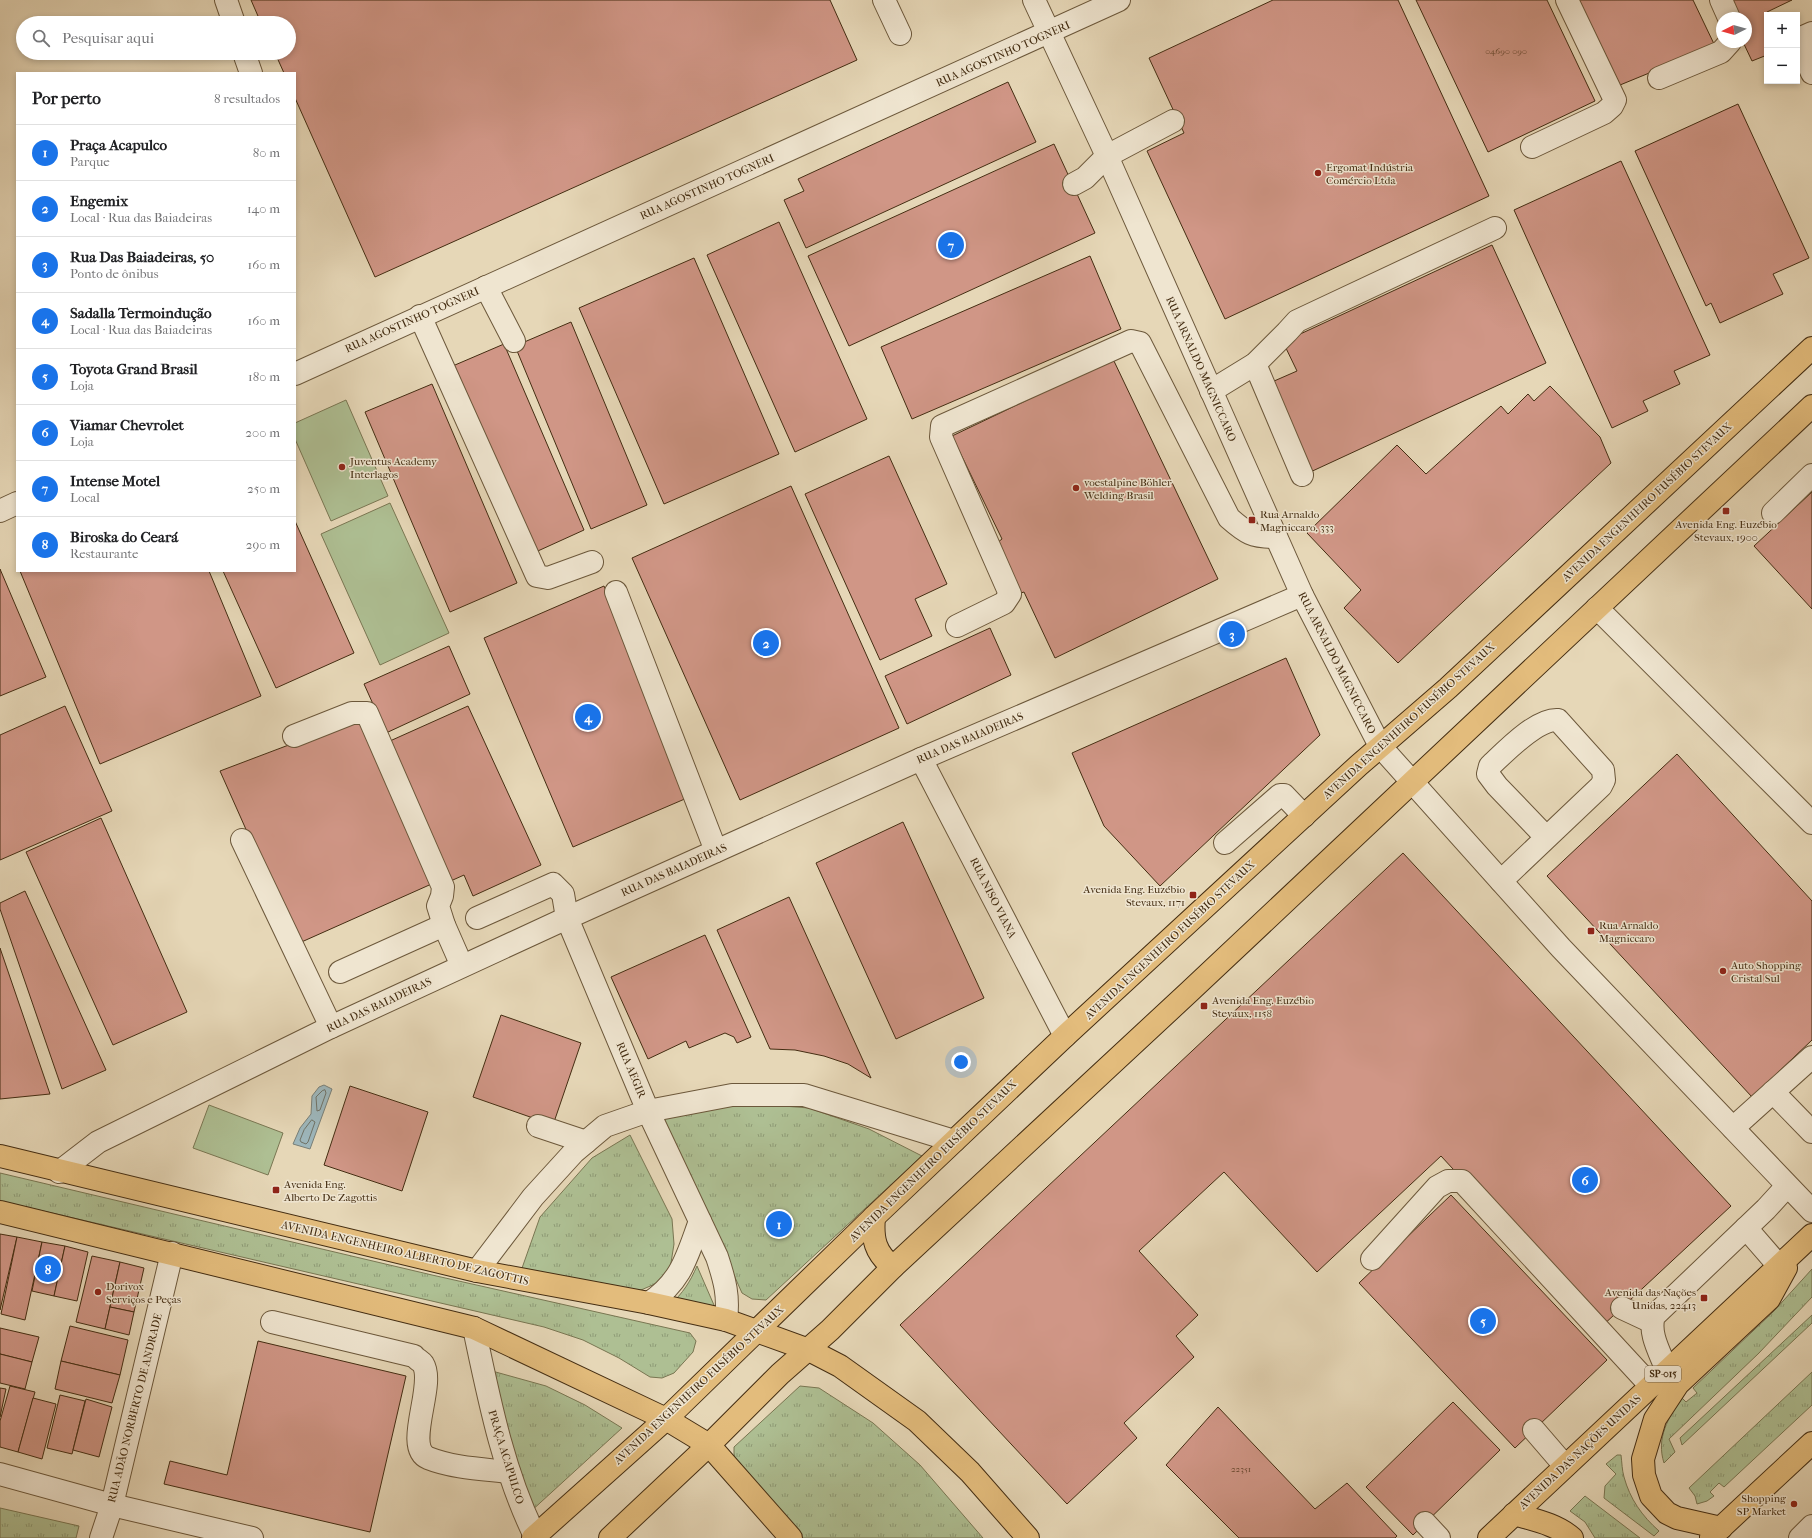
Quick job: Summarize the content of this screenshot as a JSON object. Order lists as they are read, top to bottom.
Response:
{
  "streets": {
    "main road": [
      "AVENIDA ENGENHEIRO EUSÉBIO STEVAUX",
      "AVENIDA ENGENHEIRO ALBERTO DE ZAGOTTIS",
      "SP-015",
      "AVENIDA DAS NAÇÕES UNIDAS"
    ],
    "street": [
      "RUA AGOSTINHO TOGNERI",
      "RUA ARNALDO MAGNICCARO",
      "RUA DAS BAIADEIRAS",
      "RUA NISO VIANA",
      "RUA AEGIR",
      "RUA ADÃO NORBERTO DE ANDRADE",
      "PRAÇA ACAPULCO"
    ]
  },
  "crossings": [
    ["RUA AGOSTINHO TOGNERI", "RUA ARNALDO MAGNICCARO"],
    ["RUA ARNALDO MAGNICCARO", "AVENIDA ENGENHEIRO EUSÉBIO STEVAUX"],
    ["RUA ARNALDO MAGNICCARO", "RUA DAS BAIADEIRAS"],
    ["AVENIDA ENGENHEIRO EUSÉBIO STEVAUX", "RUA NISO VIANA"],
    ["AVENIDA ENGENHEIRO EUSÉBIO STEVAUX", "AVENIDA ENGENHEIRO ALBERTO DE ZAGOTTIS"],
    ["AVENIDA ENGENHEIRO EUSÉBIO STEVAUX", "PRAÇA ACAPULCO"],
    ["RUA DAS BAIADEIRAS", "RUA NISO VIANA"],
    ["RUA DAS BAIADEIRAS", "RUA AEGIR"],
    ["RUA DAS BAIADEIRAS", "AVENIDA ENGENHEIRO ALBERTO DE ZAGOTTIS"],
    ["RUA AEGIR", "AVENIDA ENGENHEIRO ALBERTO DE ZAGOTTIS"]
  ],
  "places": {
    "other": [
      "Ergomat Indústria Comércio Ltda",
      "Juventus Academy Interlagos",
      "voestalpine Böhler Welding Brasil",
      "Auto Shopping Cristal Sul",
      "Dorivox Serviços e Peças",
      "Shopping SP Market"
    ],
    "transit": [
      "Avenida Eng. Euzébio Stevaux, 1900",
      "Rua Arnaldo Magniccaro, 333",
      "Avenida Eng. Euzébio Stevaux, 1171",
      "Rua Arnaldo Magniccaro",
      "Avenida Eng. Euzébio Stevaux, 1158",
      "Avenida Eng. Alberto De Zagottis",
      "Avenida das Nações Unidas, 22413"
    ]
  },
  "house_numbers": ["04690-090", "22351"],
  "north": "left",
  "page": {
    "map_buttons": ["+", "−"],
    "search": "Pesquisar aqui",
    "heading": ["Por perto", "8 resultados"],
    "list": [
      {
        "mark": "1",
        "name": "Praça Acapulco",
        "note": "Parque",
        "value": "80 m"
      },
      {
        "mark": "2",
        "name": "Engemix",
        "note": "Local · Rua das Baiadeiras",
        "value": "140 m"
      },
      {
        "mark": "3",
        "name": "Rua Das Baiadeiras, 50",
        "note": "Ponto de ônibus",
        "value": "160 m"
      },
      {
        "mark": "4",
        "name": "Sadalla Termoindução",
        "note": "Local · Rua das Baiadeiras",
        "value": "160 m"
      },
      {
        "mark": "5",
        "name": "Toyota Grand Brasil",
        "note": "Loja",
        "value": "180 m"
      },
      {
        "mark": "6",
        "name": "Viamar Chevrolet",
        "note": "Loja",
        "value": "200 m"
      },
      {
        "mark": "7",
        "name": "Intense Motel",
        "note": "Local",
        "value": "250 m"
      },
      {
        "mark": "8",
        "name": "Biroska do Ceará",
        "note": "Restaurante",
        "value": "290 m"
      }
    ],
    "pins": [
      "7",
      "3",
      "2",
      "4",
      "6",
      "1",
      "8",
      "5"
    ]
  }
}
